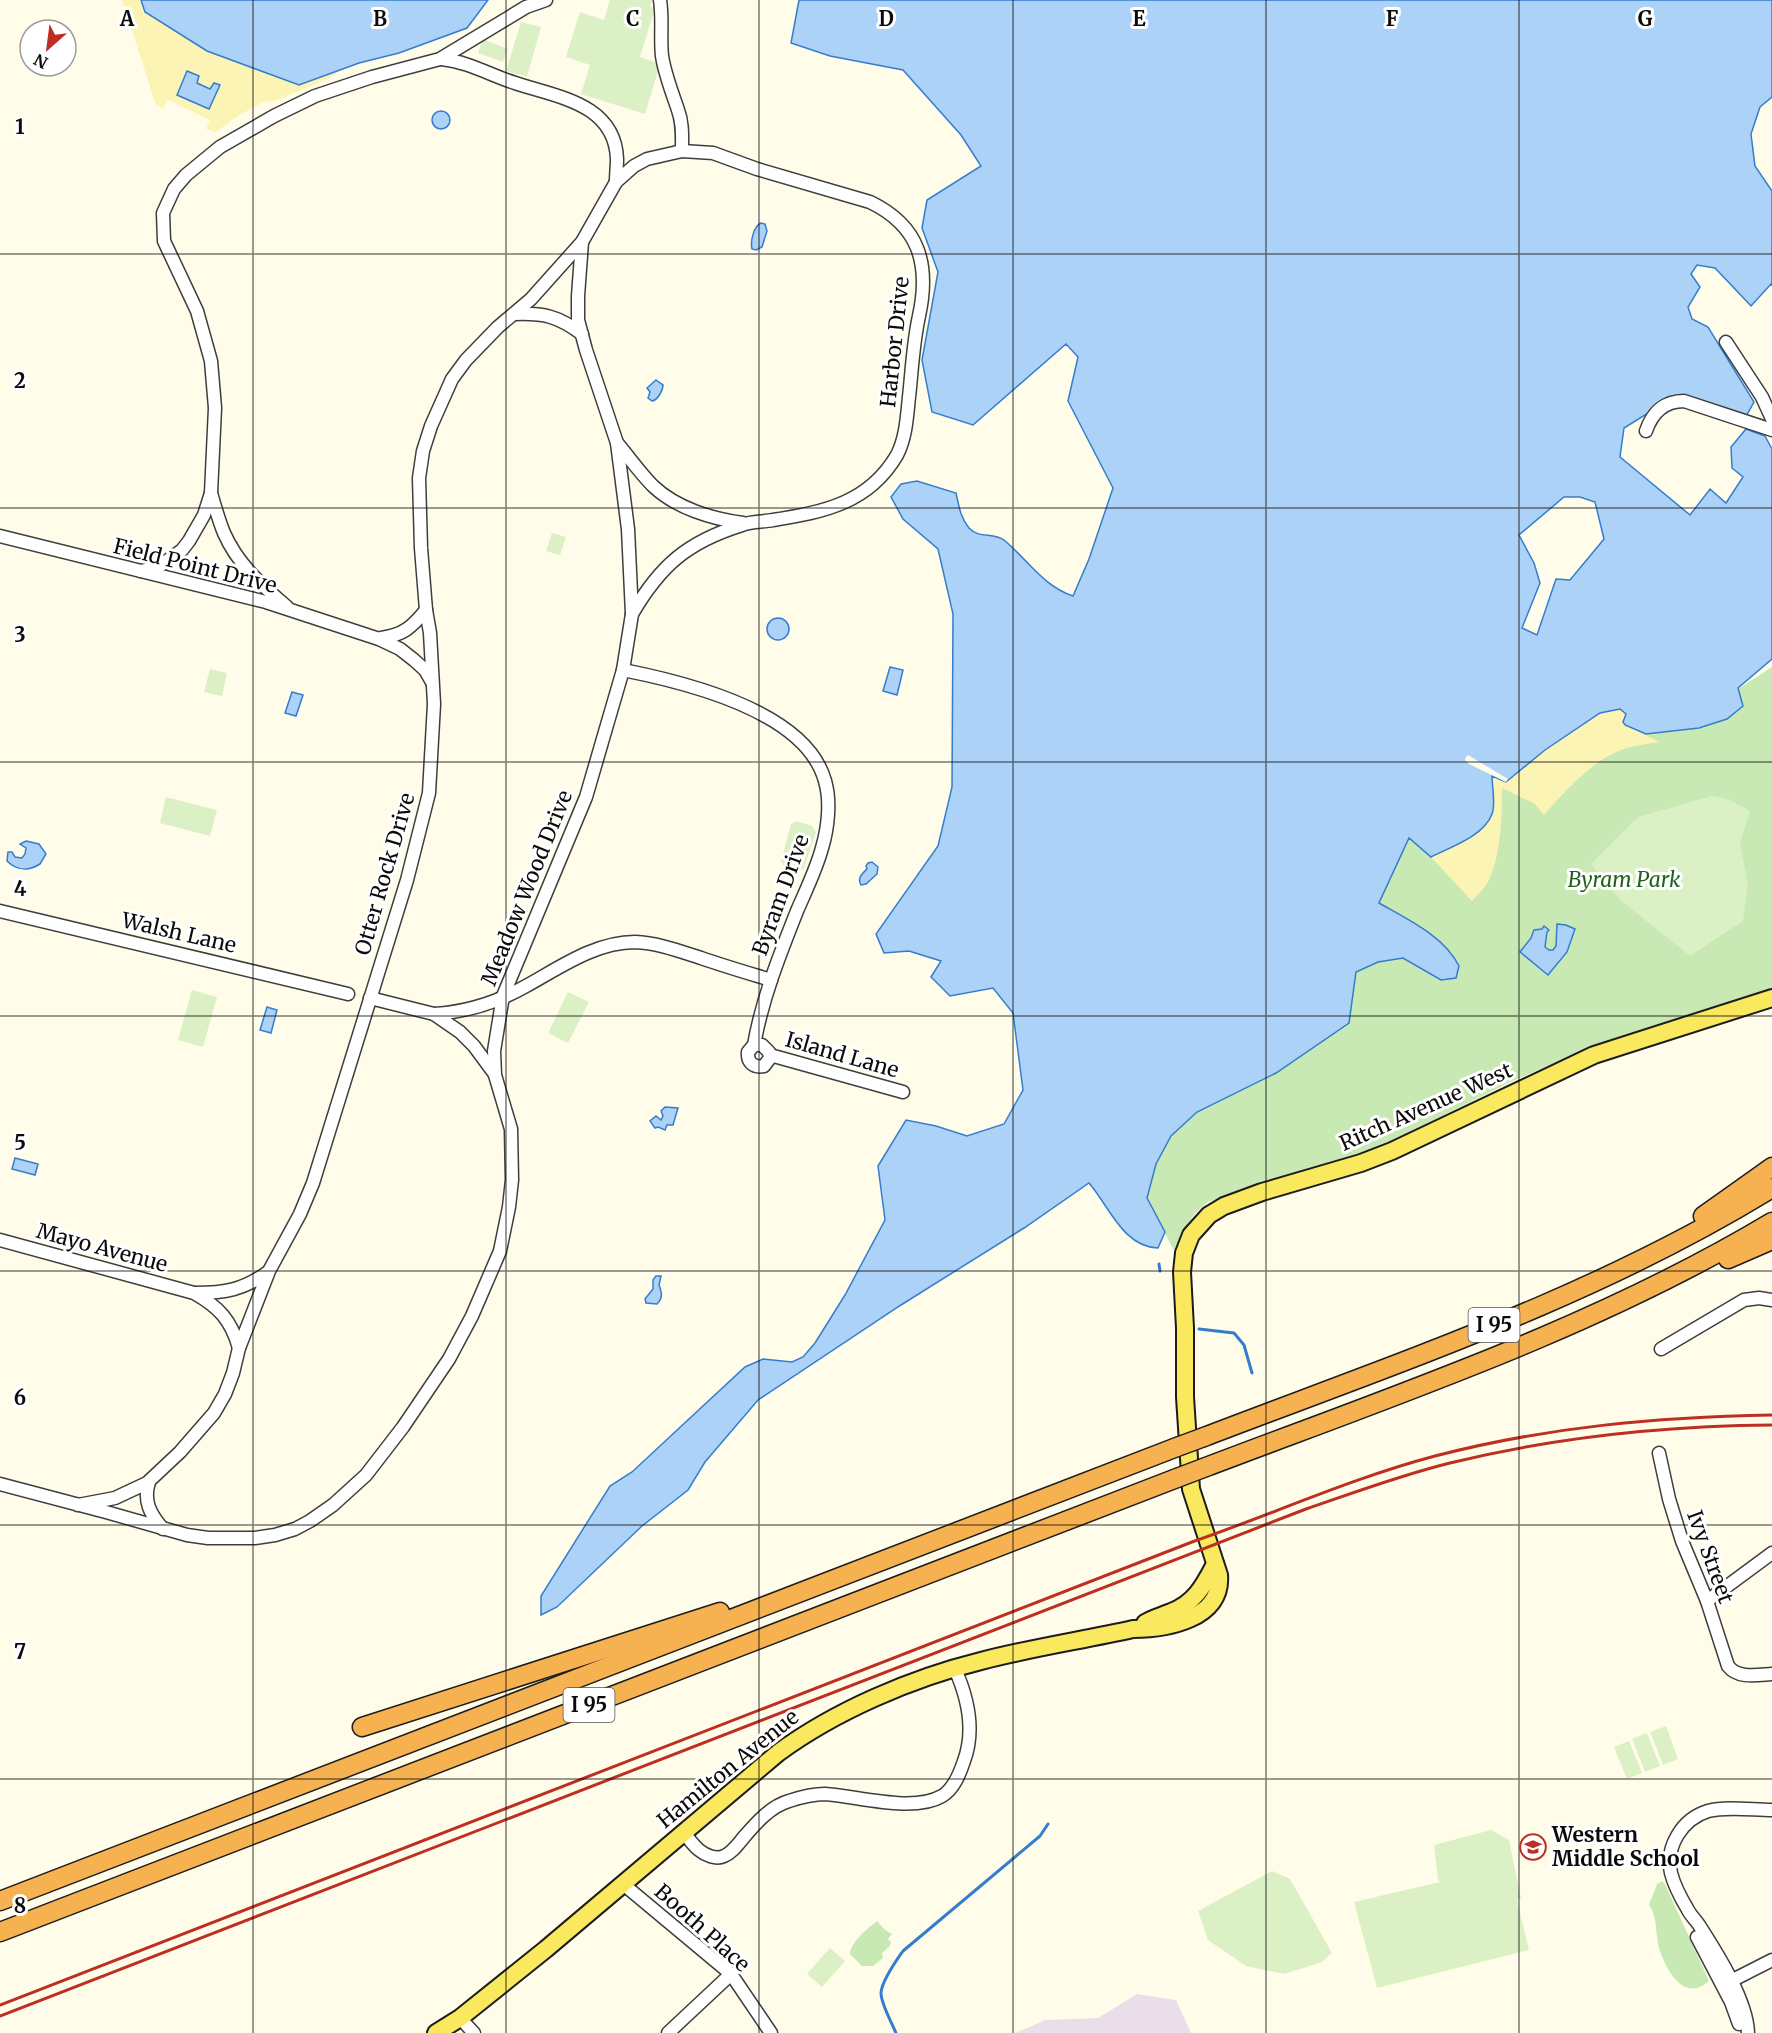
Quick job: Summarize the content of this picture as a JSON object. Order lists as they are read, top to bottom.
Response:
{
  "streets": {
    "highway": ["I 95"],
    "main road": ["Ritch Avenue West", "Hamilton Avenue"],
    "street": [
      "Harbor Drive",
      "Field Point Drive",
      "Otter Rock Drive",
      "Meadow Wood Drive",
      "Byram Drive",
      "Walsh Lane",
      "Island Lane",
      "Mayo Avenue",
      "Ivy Street",
      "Booth Place"
    ]
  },
  "crossings": [
    ["Harbor Drive", "Otter Rock Drive"],
    ["Harbor Drive", "Meadow Wood Drive"],
    ["Field Point Drive", "Otter Rock Drive"],
    ["Otter Rock Drive", "Meadow Wood Drive"],
    ["Otter Rock Drive", "Mayo Avenue"],
    ["Meadow Wood Drive", "Byram Drive"],
    ["Byram Drive", "Island Lane"],
    ["Ritch Avenue West", "Hamilton Avenue"],
    ["Hamilton Avenue", "Booth Place"]
  ],
  "parks": ["Byram Park"],
  "places": {
    "school or university": ["Western Middle School"]
  },
  "north": "bottom left",
  "grid": {
    "columns": [
      "A",
      "B",
      "C",
      "D",
      "E",
      "F",
      "G"
    ],
    "rows": [
      "1",
      "2",
      "3",
      "4",
      "5",
      "6",
      "7",
      "8"
    ]
  }
}
